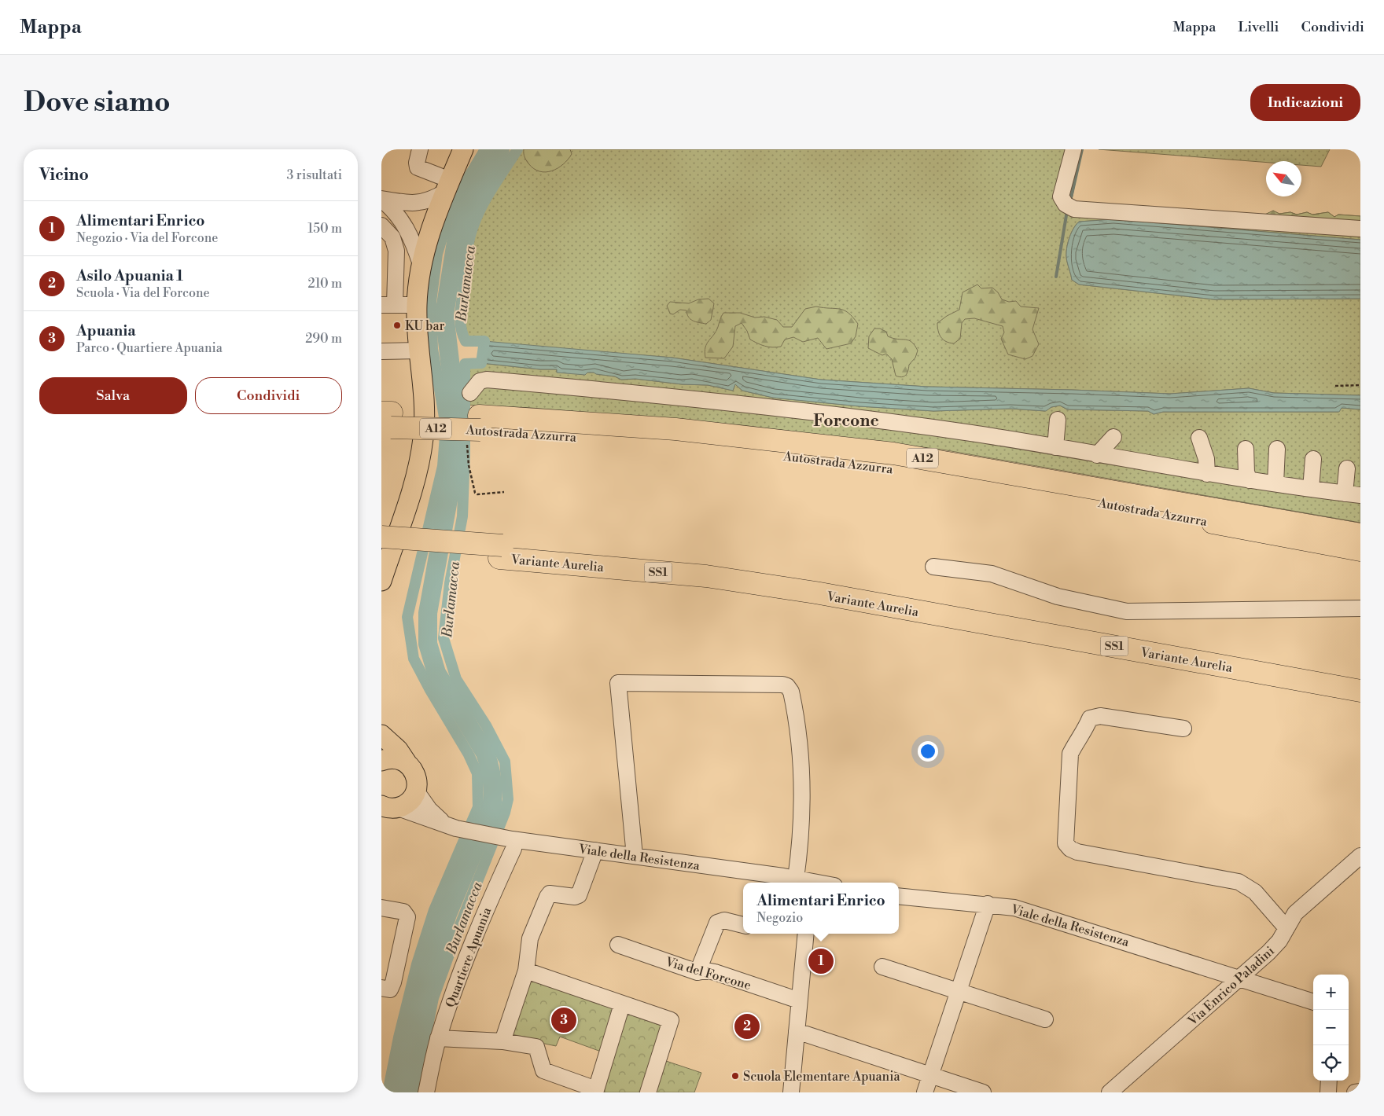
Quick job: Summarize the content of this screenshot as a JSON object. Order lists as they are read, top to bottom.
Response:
{
  "streets": {
    "highway": [
      "A12",
      "Autostrada Azzurra",
      "Variante Aurelia",
      "SS1"
    ],
    "street": [
      "Viale della Resistenza",
      "Quartiere Apuania",
      "Via del Forcone",
      "Via Enrico Paladini"
    ]
  },
  "crossings": [
    ["Viale della Resistenza", "Quartiere Apuania"],
    ["Viale della Resistenza", "Via Enrico Paladini"]
  ],
  "districts": ["Forcone"],
  "water": ["Burlamacca"],
  "places": ["KU bar", "Scuola Elementare Apuania"],
  "north": "top left",
  "page": {
    "header": "Mappa",
    "nav": ["Mappa", "Livelli", "Condividi"],
    "buttons": [
      "Indicazioni",
      ["Salva", "Condividi"]
    ],
    "title": "Dove siamo",
    "heading": ["Vicino", "3 risultati"],
    "list": [
      {
        "mark": "1",
        "name": "Alimentari Enrico",
        "note": "Negozio · Via del Forcone",
        "value": "150 m"
      },
      {
        "mark": "2",
        "name": "Asilo Apuania 1",
        "note": "Scuola · Via del Forcone",
        "value": "210 m"
      },
      {
        "mark": "3",
        "name": "Apuania",
        "note": "Parco · Quartiere Apuania",
        "value": "290 m"
      }
    ],
    "popup": ["Alimentari Enrico", "Negozio"],
    "pins": ["1", "3", "2"],
    "map_buttons": ["+", "−"]
  }
}
